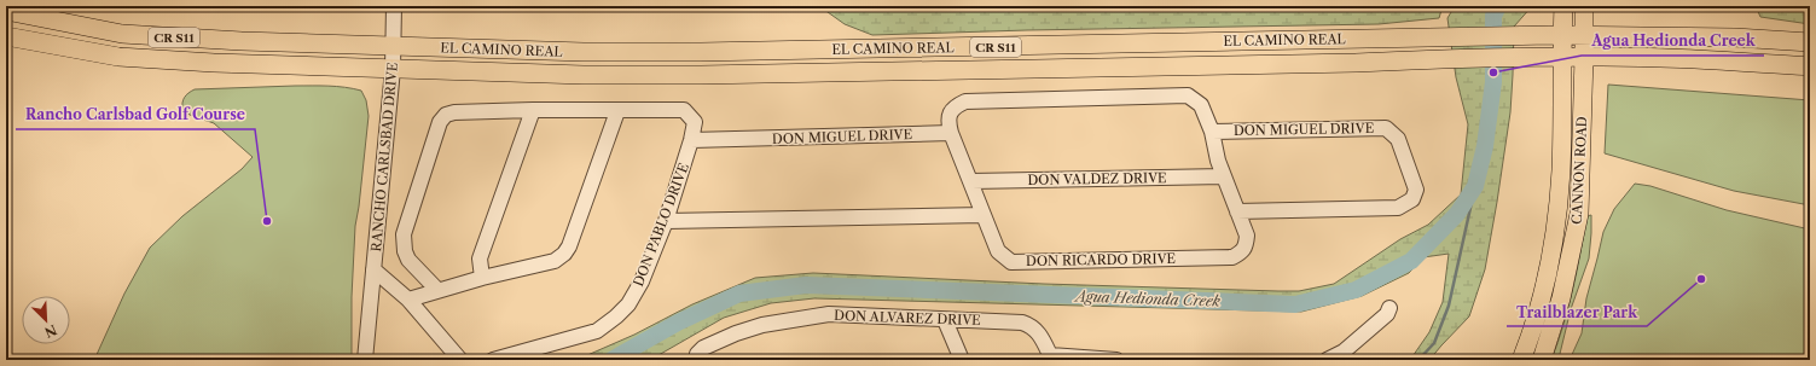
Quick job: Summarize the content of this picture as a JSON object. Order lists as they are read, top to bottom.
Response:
{
  "streets": {
    "main road": ["CR S11", "EL CAMINO REAL", "CANNON ROAD"],
    "street": [
      "DON MIGUEL DRIVE",
      "RANCHO CARLSBAD DRIVE",
      "DON VALDEZ DRIVE",
      "DON PABLO DRIVE",
      "DON RICARDO DRIVE",
      "DON ALVAREZ DRIVE"
    ]
  },
  "crossings": [
    ["EL CAMINO REAL", "RANCHO CARLSBAD DRIVE"],
    ["EL CAMINO REAL", "CANNON ROAD"],
    ["DON MIGUEL DRIVE", "DON VALDEZ DRIVE"],
    ["DON MIGUEL DRIVE", "DON PABLO DRIVE"],
    ["DON MIGUEL DRIVE", "DON RICARDO DRIVE"]
  ],
  "water": ["Agua Hedionda Creek"],
  "places": ["Agua Hedionda Creek", "Rancho Carlsbad Golf Course", "Trailblazer Park"],
  "north": "bottom right"
}
